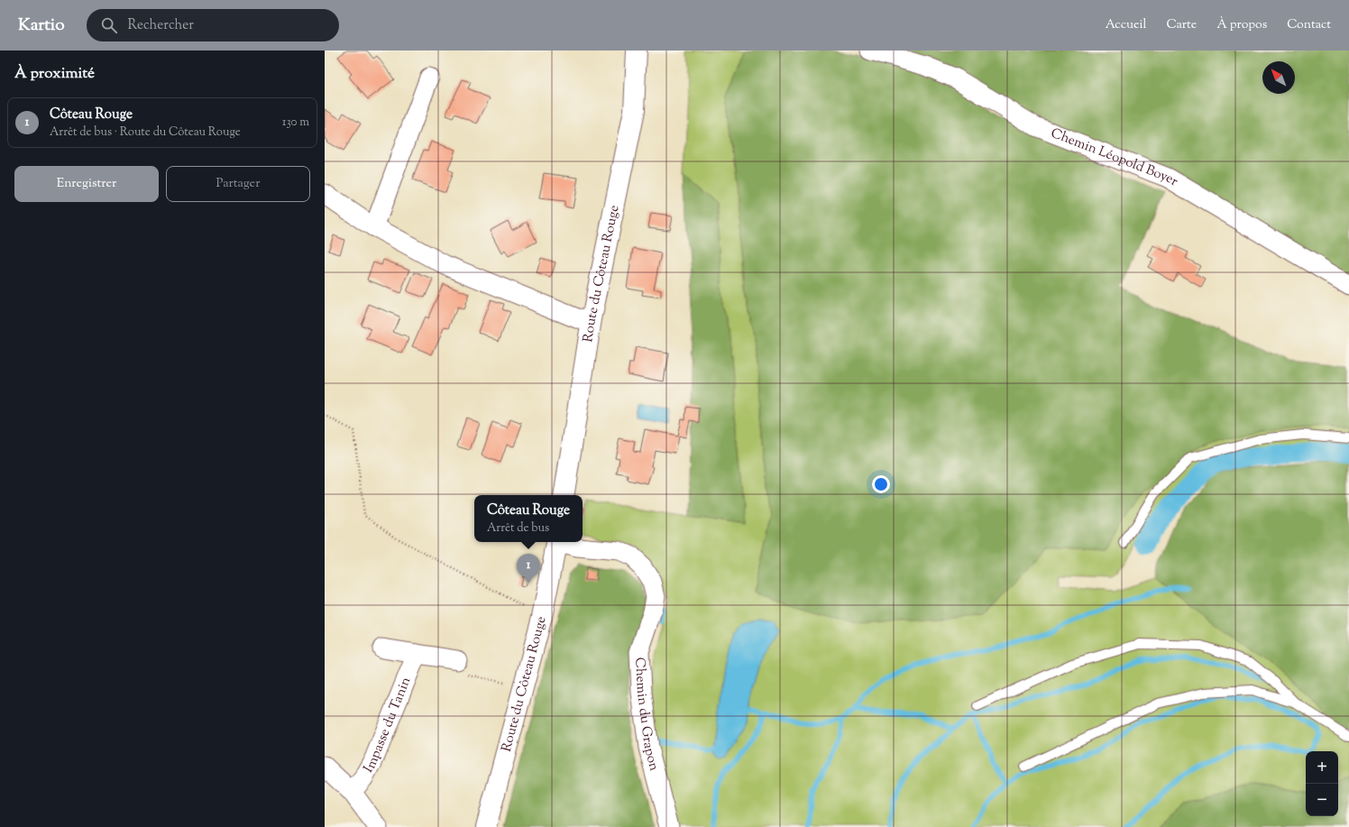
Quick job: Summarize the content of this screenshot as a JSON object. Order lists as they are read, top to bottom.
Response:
{
  "streets": {
    "street": [
      "Chemin Léopold Boyer",
      "Route du Côteau Rouge",
      "Chemin du Grapon",
      "Impasse du Tanin"
    ]
  },
  "north": "top left",
  "page": {
    "header": "Kartio",
    "search": "Rechercher",
    "nav": [
      "Accueil",
      "Carte",
      "À propos",
      "Contact"
    ],
    "heading": "À proximité",
    "list": [
      {
        "mark": "1",
        "name": "Côteau Rouge",
        "note": "Arrêt de bus · Route du Côteau Rouge",
        "value": "130 m"
      }
    ],
    "buttons": ["Enregistrer", "Partager"],
    "popup": ["Côteau Rouge", "Arrêt de bus"],
    "pins": "1",
    "map_buttons": ["+", "−"]
  }
}
